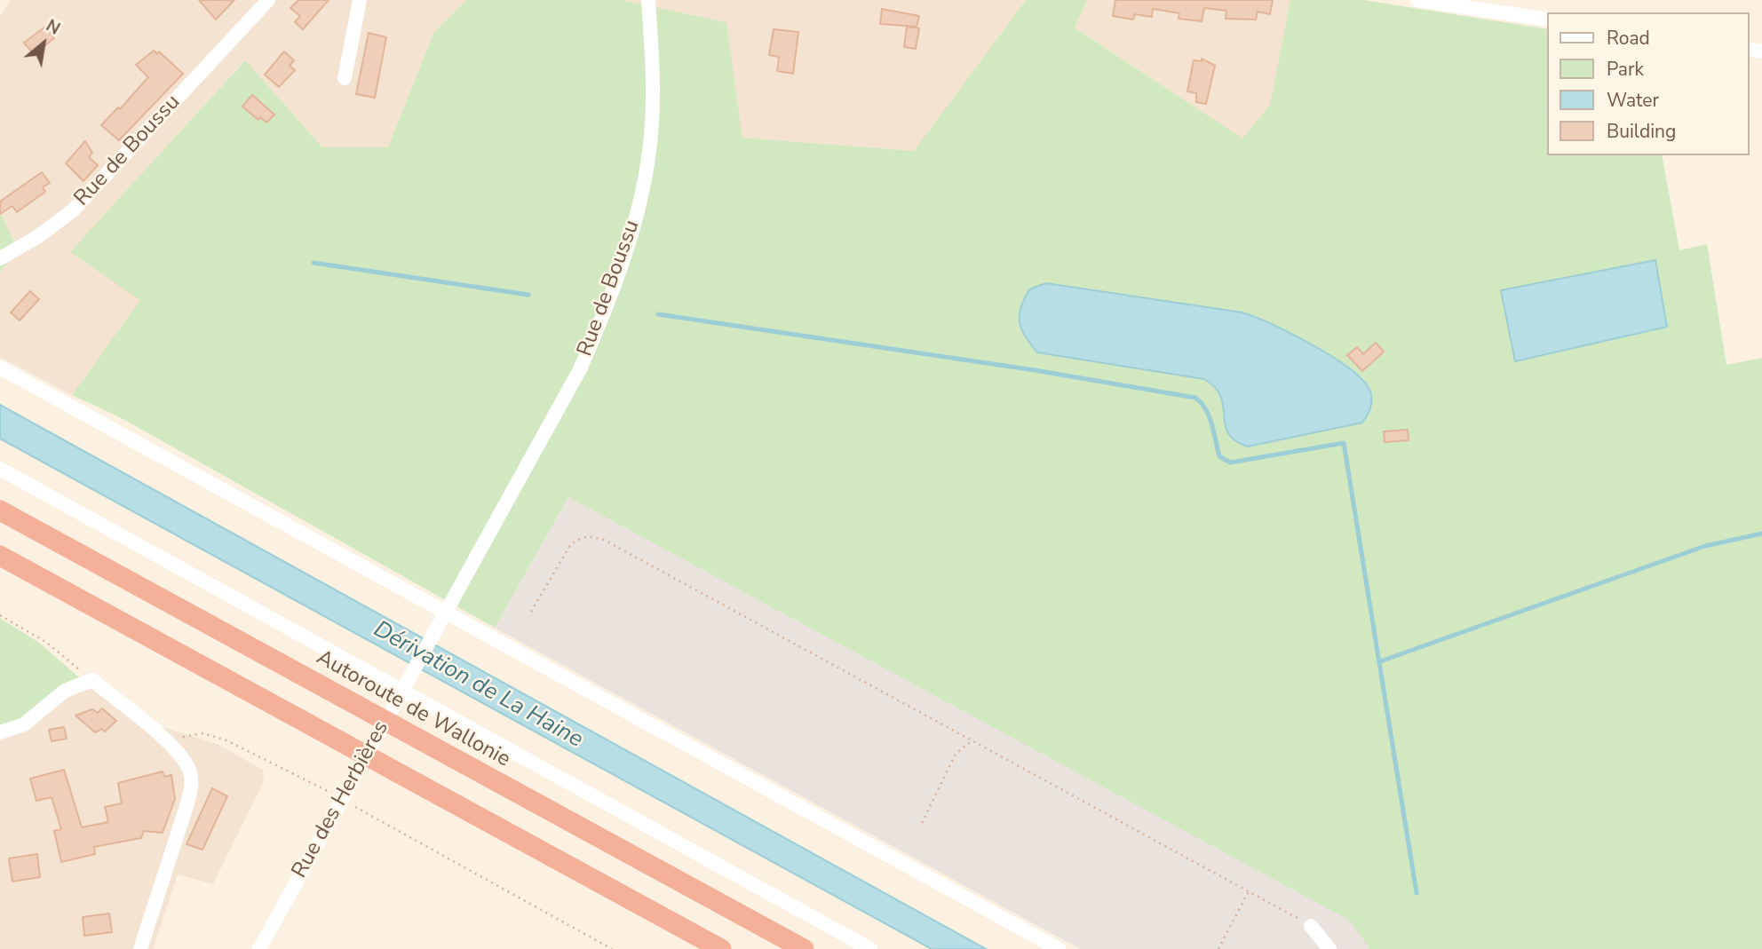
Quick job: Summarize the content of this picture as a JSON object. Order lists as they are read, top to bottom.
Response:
{
  "streets": {
    "highway": ["Autoroute de Wallonie"],
    "street": ["Rue de Boussu", "Rue des Herbières"]
  },
  "crossings": [
    ["Rue de Boussu", "Rue des Herbières"]
  ],
  "water": ["Dérivation de La Haine"],
  "legend": [
    "Road",
    "Park",
    "Water",
    "Building"
  ],
  "north": "top right"
}
